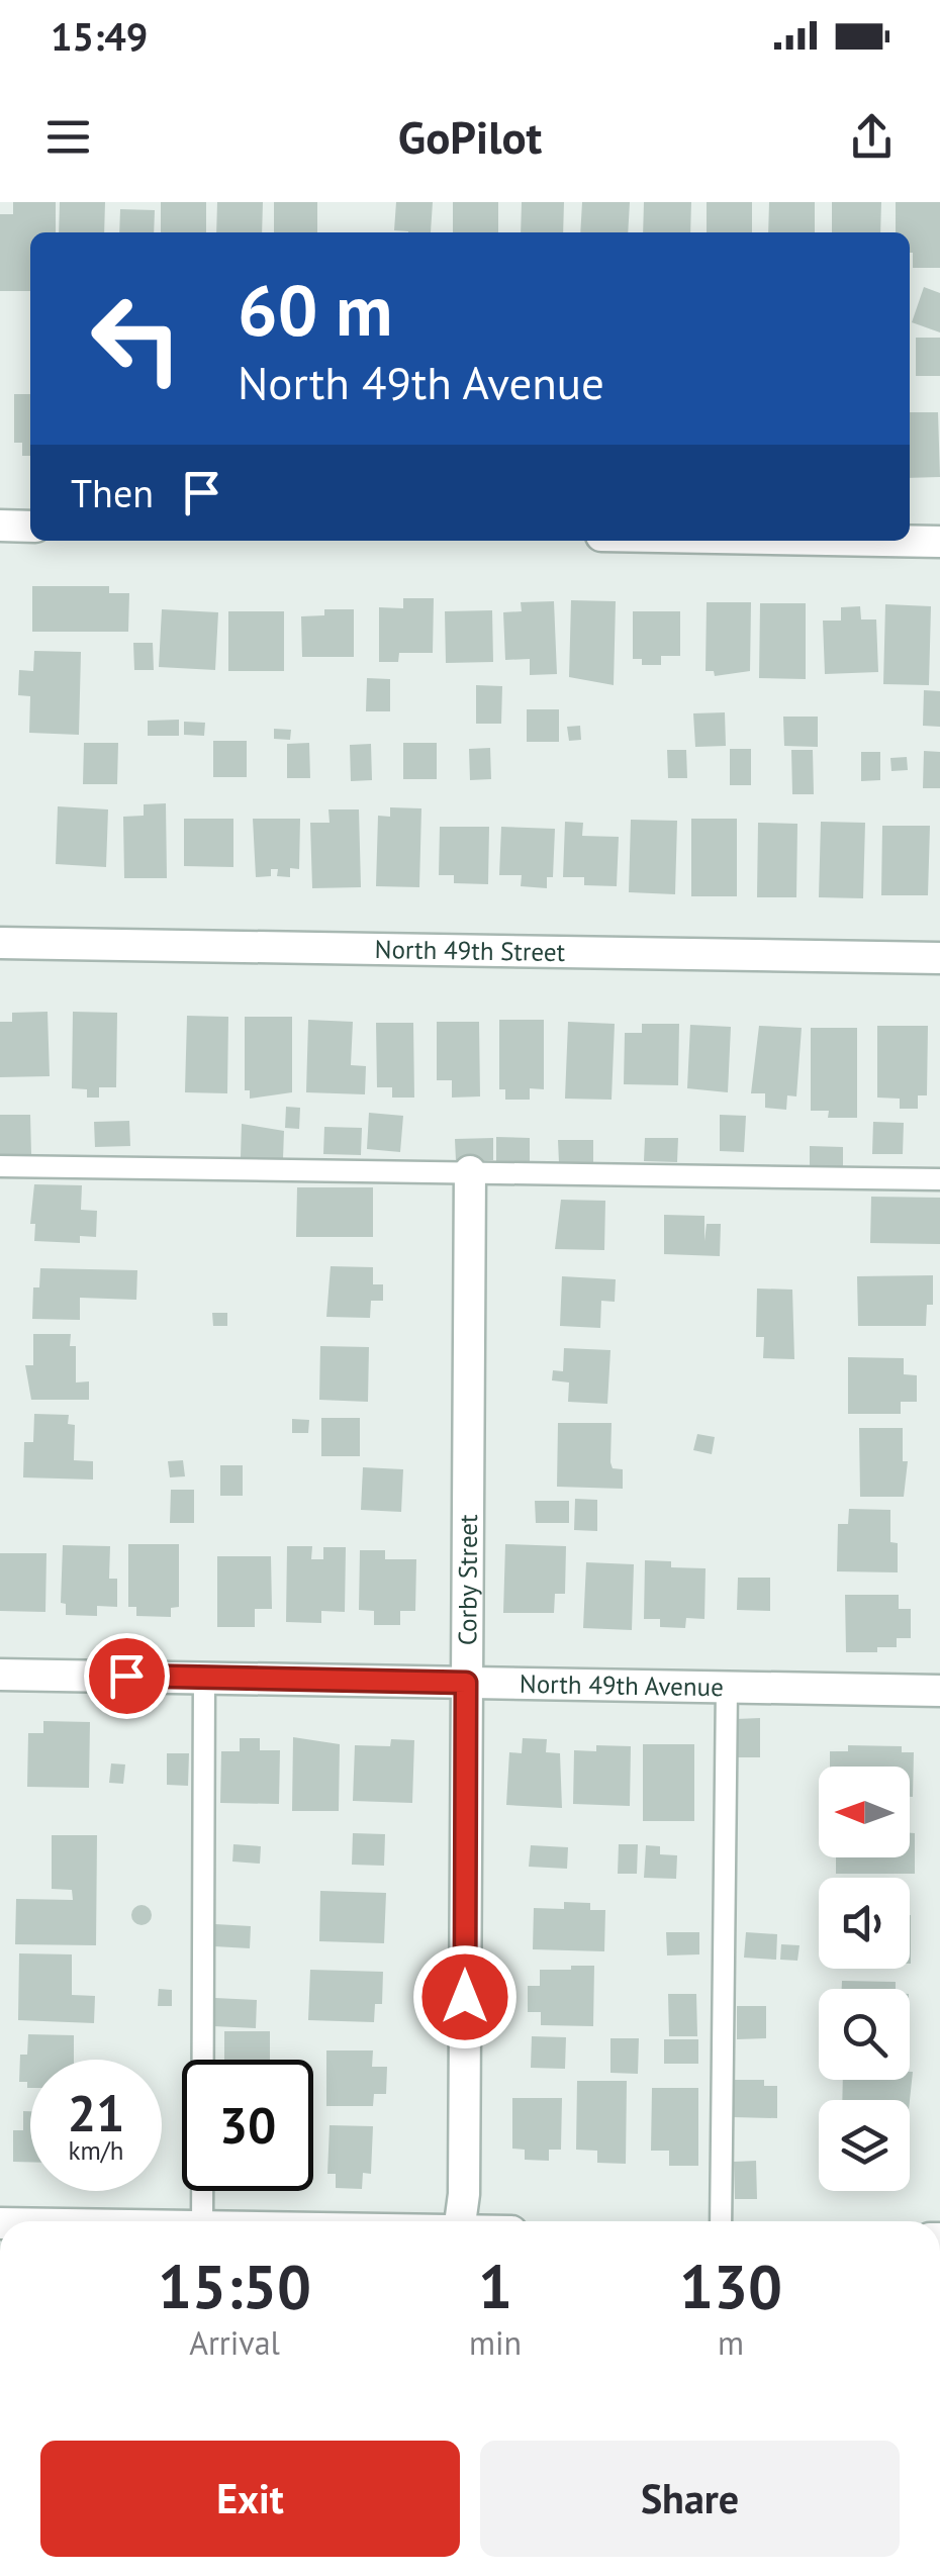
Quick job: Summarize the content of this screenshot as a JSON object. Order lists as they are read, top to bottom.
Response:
{
  "streets": {
    "street": ["North 49th Street", "Corby Street", "North 49th Avenue"]
  },
  "crossings": [
    ["Corby Street", "North 49th Avenue"]
  ],
  "north": "left",
  "page": {
    "status": "15:49",
    "header": "GoPilot",
    "turn": ["60 m", "North 49th Avenue"],
    "then": "Then",
    "speed": "21 km/h",
    "limit": "30",
    "eta": [
      "15:50",
      "Arrival",
      "1",
      "min",
      "130",
      "m"
    ],
    "buttons": ["Exit", "Share"]
  }
}
